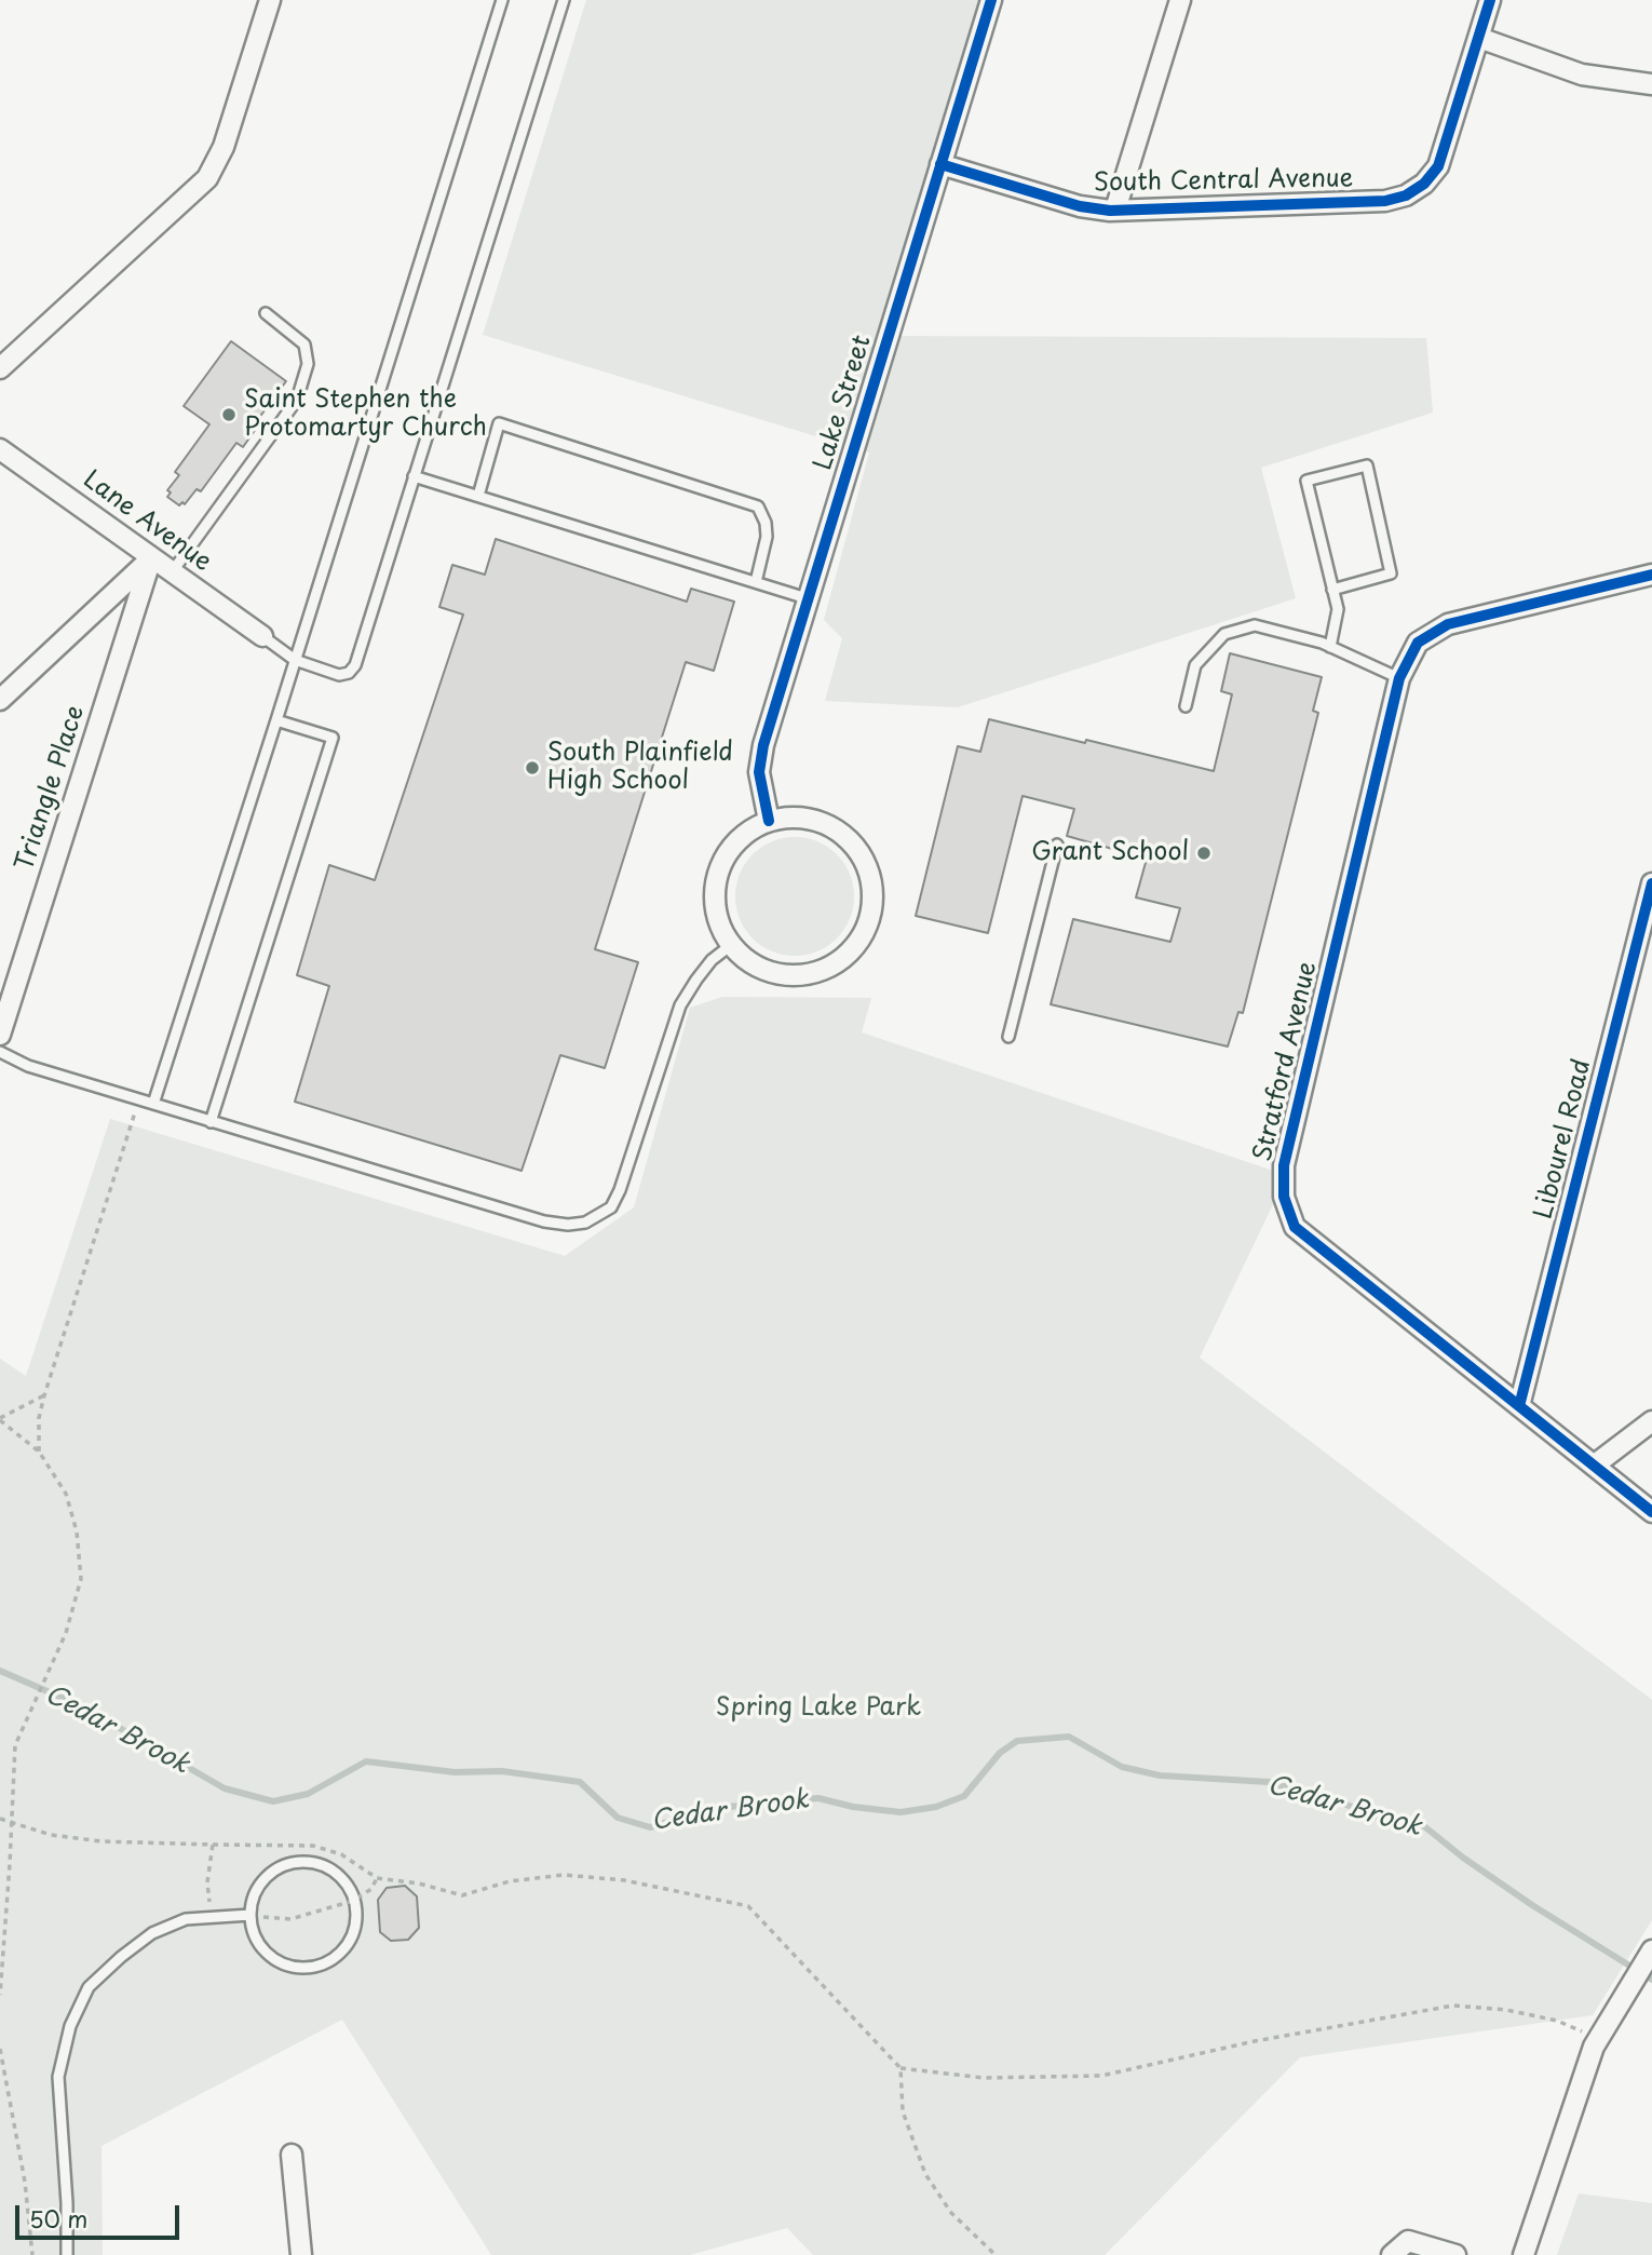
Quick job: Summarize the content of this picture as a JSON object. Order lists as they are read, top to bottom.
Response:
{
  "streets": {
    "street": [
      "South Central Avenue",
      "Lake Street",
      "Lane Avenue",
      "Triangle Place",
      "Stratford Avenue",
      "Libourel Road"
    ]
  },
  "crossings": [
    ["South Central Avenue", "Lake Street"],
    ["Lane Avenue", "Triangle Place"],
    ["Stratford Avenue", "Libourel Road"]
  ],
  "water": ["Cedar Brook"],
  "parks": ["Spring Lake Park"],
  "places": ["Saint Stephen the Protomartyr Church", "South Plainfield High School", "Grant School"],
  "scale_bar": "50 m"
}
